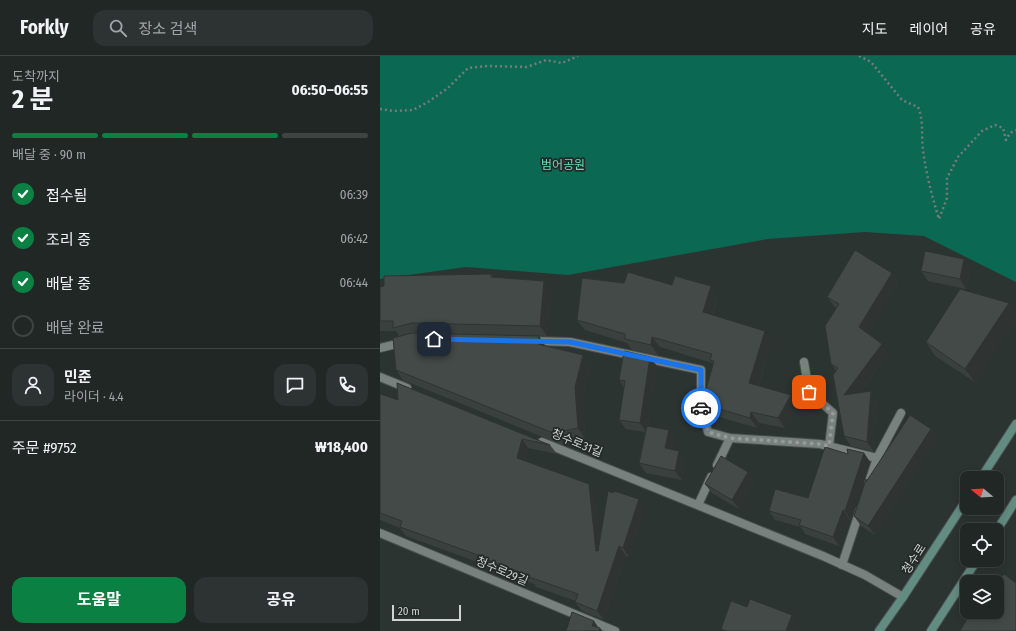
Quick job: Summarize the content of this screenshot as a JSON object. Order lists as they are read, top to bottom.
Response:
{
  "streets": {
    "main road": ["청수로"],
    "street": ["청수로31길", "청수로29길"]
  },
  "crossings": [
    ["청수로31길", "청수로"]
  ],
  "parks": ["범어공원"],
  "scale_bar": "20 m",
  "north": "left",
  "page": {
    "header": "Forkly",
    "search": "장소 검색",
    "nav": ["지도", "레이어", "공유"],
    "heading": ["2 분", "도착까지", "06:50–06:55"],
    "panel": [
      "민준",
      "라이더 · 4.4",
      "주문 #9752",
      "₩18,400"
    ],
    "bar": "배달 중 · 90 m",
    "list": [
      ["접수됨", "06:39"],
      ["조리 중", "06:42"],
      ["배달 중", "06:44"],
      "배달 완료"
    ],
    "buttons": ["도움말", "공유"],
    "scale": "20 m"
  }
}
